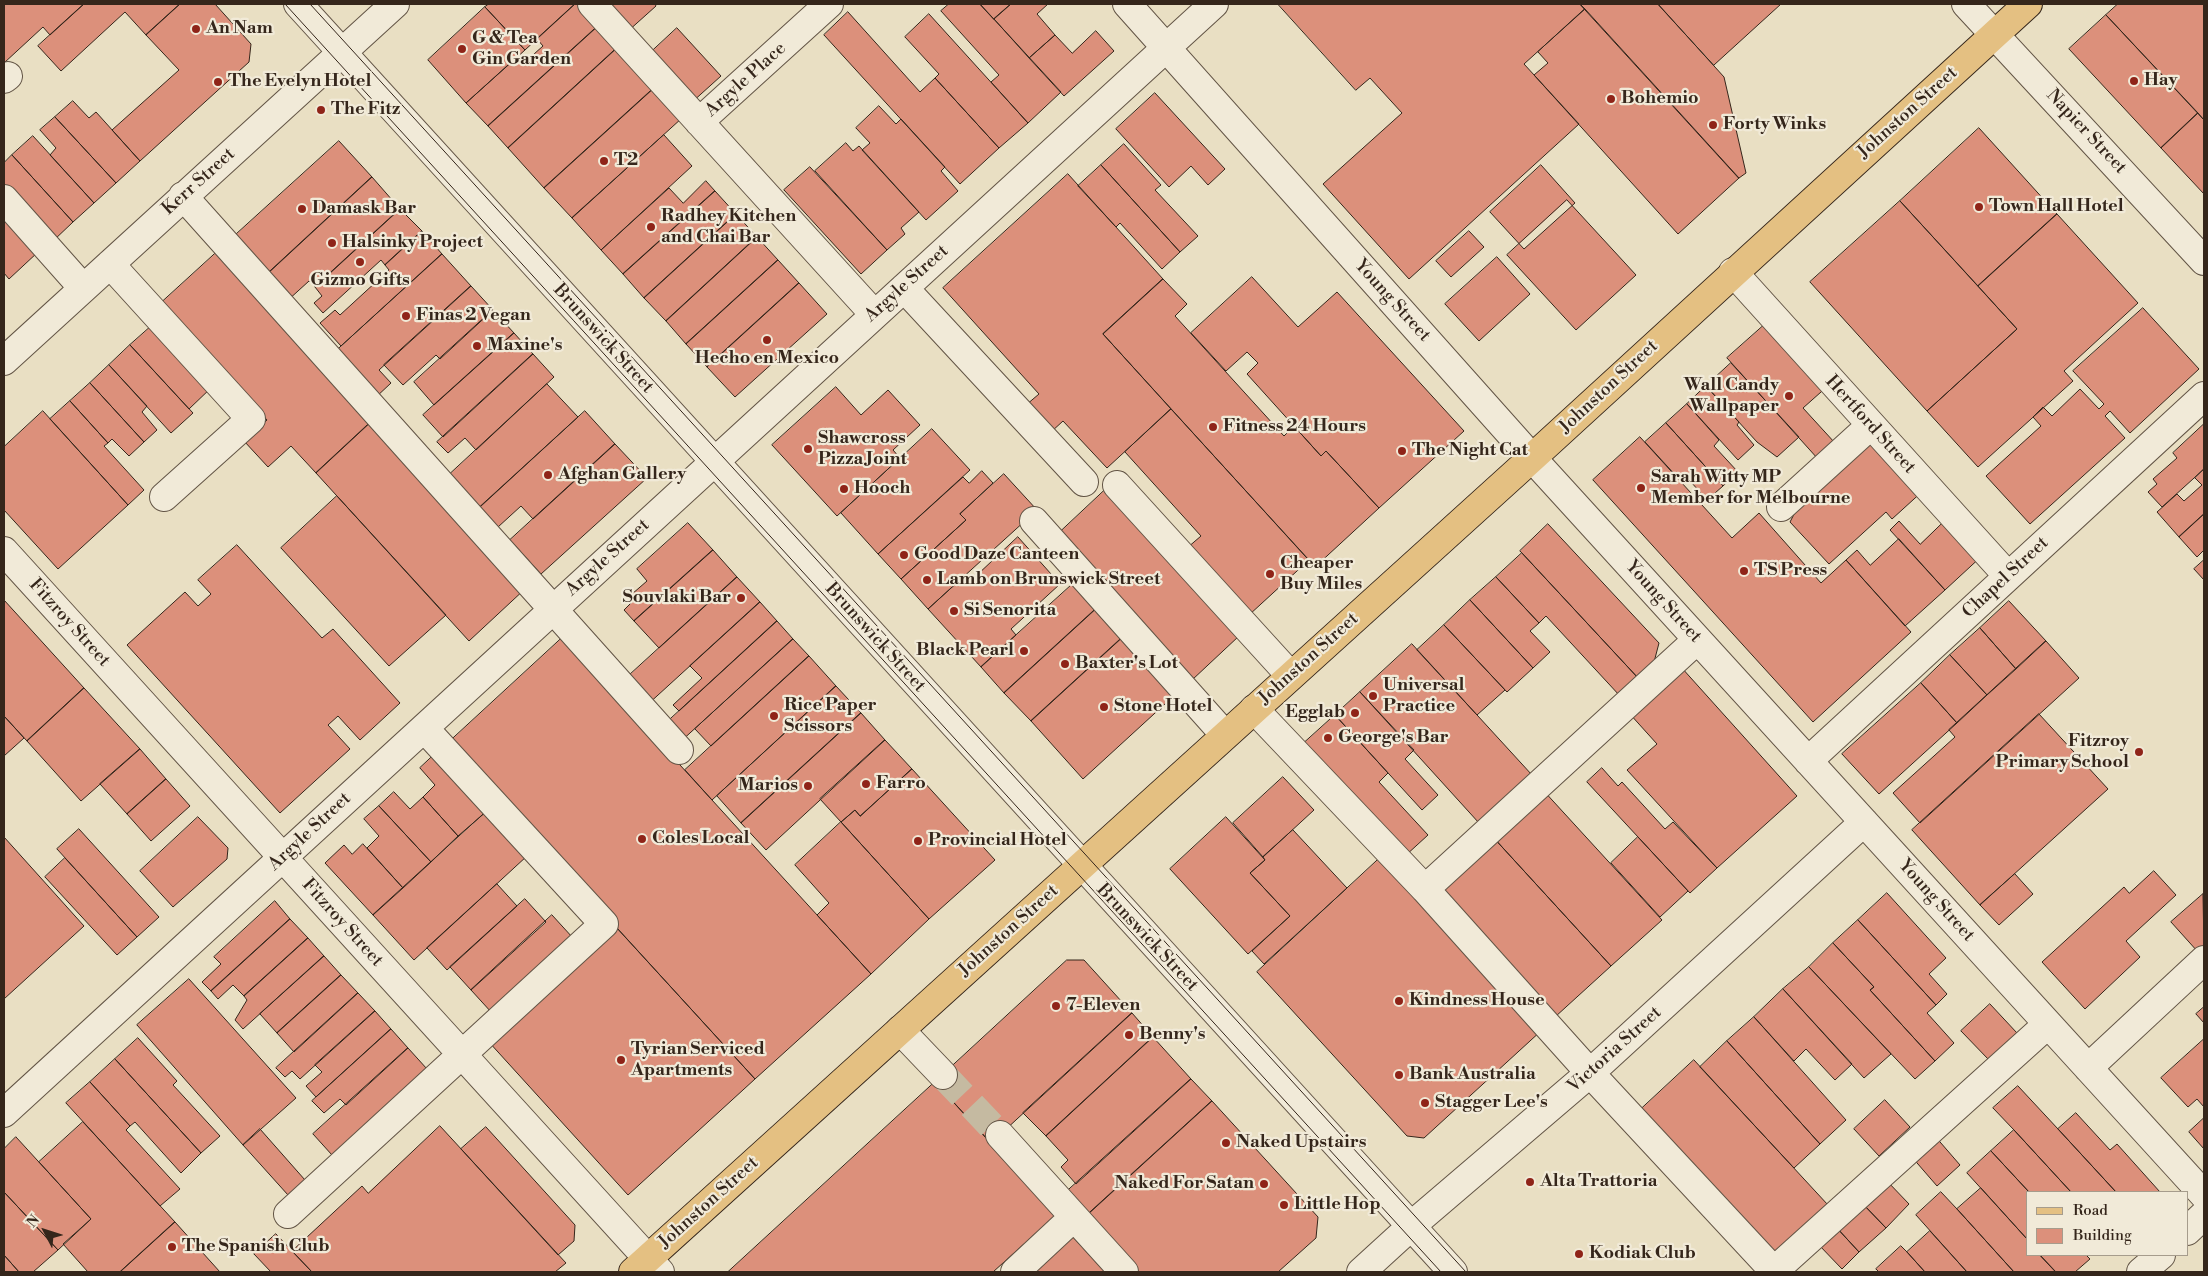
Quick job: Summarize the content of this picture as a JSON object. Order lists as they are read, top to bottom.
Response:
{
  "streets": {
    "main road": ["Johnston Street"],
    "street": [
      "Argyle Place",
      "Napier Street",
      "Kerr Street",
      "Argyle Street",
      "Young Street",
      "Brunswick Street",
      "Hertford Street",
      "Chapel Street",
      "Fitzroy Street",
      "Victoria Street"
    ]
  },
  "crossings": [
    ["Argyle Place", "Argyle Street"],
    ["Johnston Street", "Napier Street"],
    ["Johnston Street", "Young Street"],
    ["Johnston Street", "Brunswick Street"],
    ["Johnston Street", "Hertford Street"],
    ["Johnston Street", "Fitzroy Street"],
    ["Kerr Street", "Brunswick Street"],
    ["Argyle Street", "Young Street"],
    ["Argyle Street", "Brunswick Street"],
    ["Argyle Street", "Fitzroy Street"],
    ["Young Street", "Chapel Street"],
    ["Young Street", "Victoria Street"],
    ["Brunswick Street", "Victoria Street"],
    ["Hertford Street", "Chapel Street"]
  ],
  "places": [
    "An Nam",
    "G & Tea Gin Garden",
    "Hay",
    "The Evelyn Hotel",
    "Bohemio",
    "The Fitz",
    "Forty Winks",
    "T2",
    "Town Hall Hotel",
    "Damask Bar",
    "Radhey Kitchen and Chai Bar",
    "Halsinky Project",
    "Gizmo Gifts",
    "Finas 2 Vegan",
    "Hecho en Mexico",
    "Maxine's",
    "Wall Candy Wallpaper",
    "Fitness 24 Hours",
    "Shawcross Pizza Joint",
    "The Night Cat",
    "Afghan Gallery",
    "Sarah Witty MP Member for Melbourne",
    "Hooch",
    "Good Daze Canteen",
    "TS Press",
    "Cheaper Buy Miles",
    "Lamb on Brunswick Street",
    "Souvlaki Bar",
    "Si Senorita",
    "Black Pearl",
    "Baxter's Lot",
    "Universal Practice",
    "Stone Hotel",
    "Egglab",
    "Rice Paper Scissors",
    "George's Bar",
    "Fitzroy Primary School",
    "Farro",
    "Marios",
    "Coles Local",
    "Provincial Hotel",
    "Kindness House",
    "7-Eleven",
    "Benny's",
    "Tyrian Serviced Apartments",
    "Bank Australia",
    "Stagger Lee's",
    "Naked Upstairs",
    "Alta Trattoria",
    "Naked For Satan",
    "Little Hop",
    "The Spanish Club",
    "Kodiak Club"
  ],
  "legend": ["Road", "Building"],
  "north": "top left"
}
